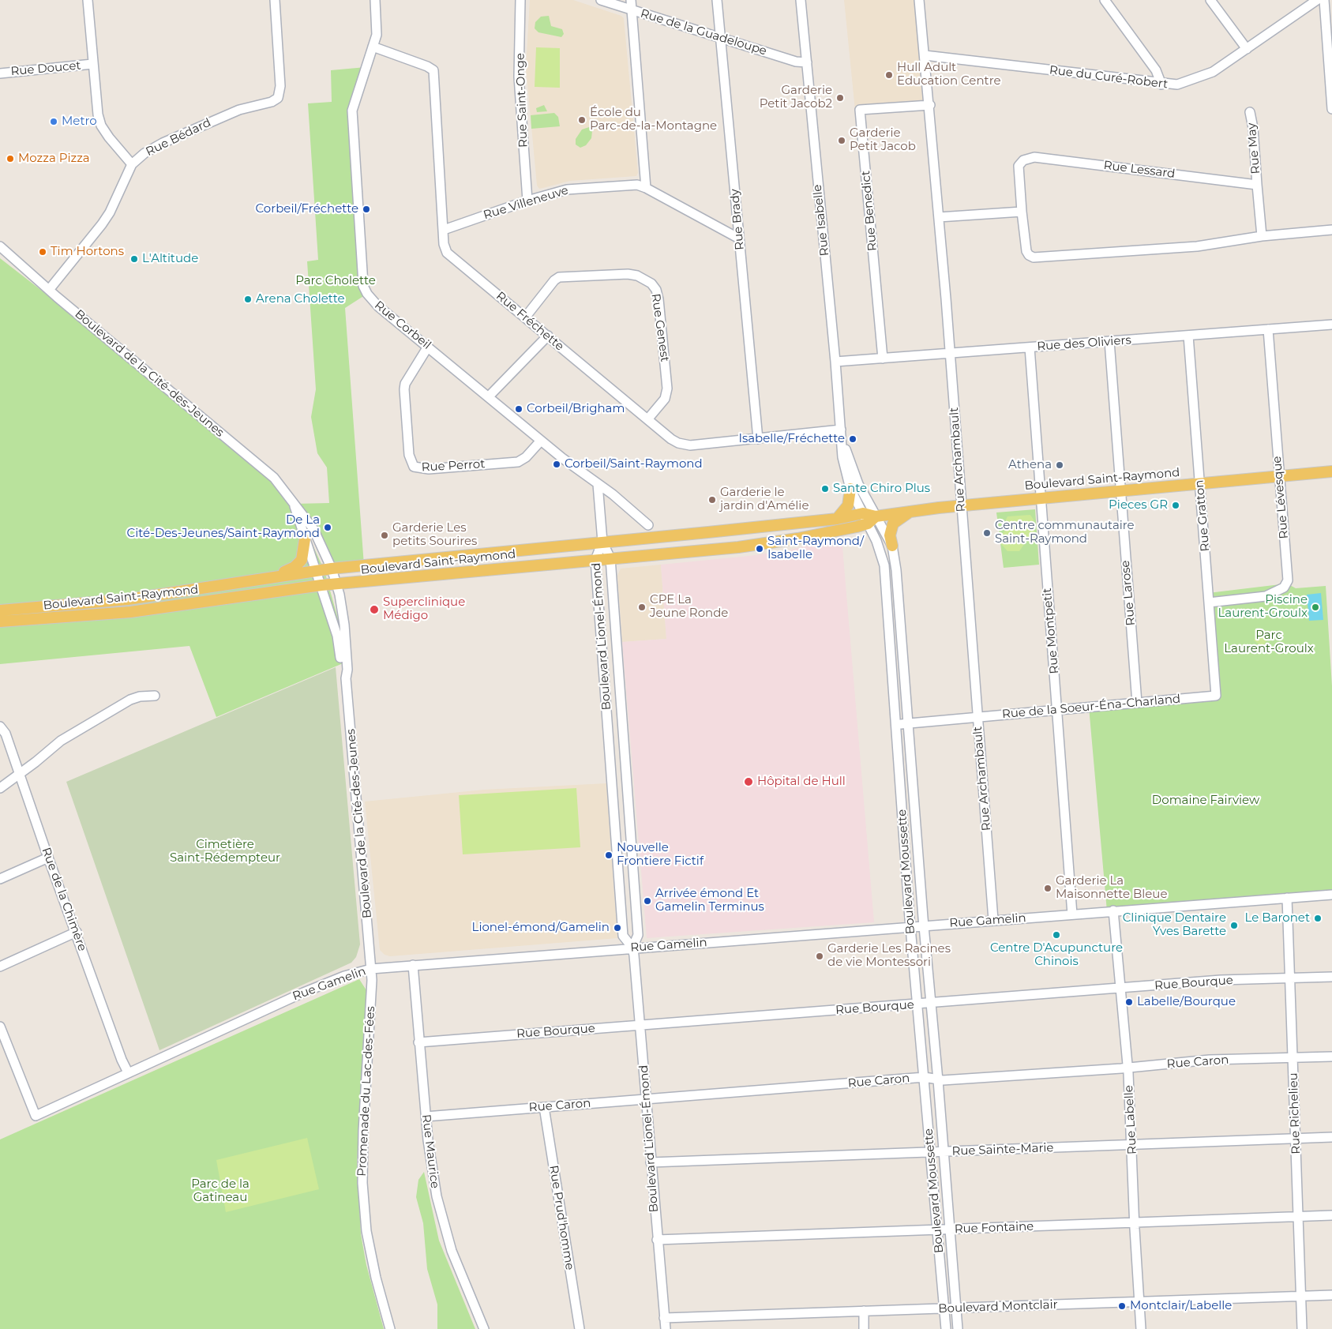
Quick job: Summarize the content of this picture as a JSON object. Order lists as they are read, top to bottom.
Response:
{
  "streets": {
    "main road": ["Boulevard Saint-Raymond"],
    "street": [
      "Rue de la Guadeloupe",
      "Rue Doucet",
      "Rue du Curé-Robert",
      "Rue Saint-Onge",
      "Rue Bédard",
      "Rue May",
      "Rue Lessard",
      "Rue Villeneuve",
      "Rue Benedict",
      "Rue Brady",
      "Rue Isabelle",
      "Rue Fréchette",
      "Rue Corbeil",
      "Rue Genest",
      "Rue des Oliviers",
      "Boulevard de la Cité-des-Jeunes",
      "Rue Archambault",
      "Rue Perrot",
      "Rue Lévesque",
      "Rue Gratton",
      "Rue Larose",
      "Rue Montpetit",
      "Boulevard Lionel-Émond",
      "Rue de la Soeur-Éna-Charland",
      "Boulevard Moussette",
      "Rue de la Chimère",
      "Rue Gamelin",
      "Rue Bourque",
      "Rue Caron",
      "Promenade du Lac-des-Fées",
      "Rue Richelieu",
      "Rue Labelle",
      "Rue Sainte-Marie",
      "Rue Maurice",
      "Rue Prud'homme",
      "Rue Fontaine",
      "Boulevard Montclair"
    ]
  },
  "crossings": [
    ["Rue de la Guadeloupe", "Rue Brady"],
    ["Rue de la Guadeloupe", "Rue Isabelle"],
    ["Rue du Curé-Robert", "Rue Archambault"],
    ["Rue Saint-Onge", "Rue Villeneuve"],
    ["Rue Bédard", "Boulevard de la Cité-des-Jeunes"],
    ["Rue May", "Rue Lessard"],
    ["Rue Villeneuve", "Rue Brady"],
    ["Rue Villeneuve", "Rue Fréchette"],
    ["Rue Benedict", "Rue des Oliviers"],
    ["Rue Benedict", "Rue Archambault"],
    ["Rue Brady", "Rue Fréchette"],
    ["Rue Isabelle", "Rue Fréchette"],
    ["Rue Isabelle", "Rue des Oliviers"],
    ["Rue Isabelle", "Boulevard Saint-Raymond"],
    ["Rue Isabelle", "Boulevard Moussette"],
    ["Rue Fréchette", "Rue Corbeil"],
    ["Rue Fréchette", "Rue Genest"],
    ["Rue Corbeil", "Rue Perrot"],
    ["Rue des Oliviers", "Rue Archambault"],
    ["Rue des Oliviers", "Rue Lévesque"],
    ["Rue des Oliviers", "Rue Gratton"],
    ["Rue des Oliviers", "Rue Larose"],
    ["Rue des Oliviers", "Rue Montpetit"],
    ["Boulevard de la Cité-des-Jeunes", "Boulevard Saint-Raymond"],
    ["Boulevard de la Cité-des-Jeunes", "Rue Gamelin"],
    ["Boulevard de la Cité-des-Jeunes", "Promenade du Lac-des-Fées"],
    ["Rue Archambault", "Boulevard Saint-Raymond"],
    ["Rue Archambault", "Rue de la Soeur-Éna-Charland"],
    ["Rue Archambault", "Rue Gamelin"],
    ["Boulevard Saint-Raymond", "Rue Lévesque"],
    ["Boulevard Saint-Raymond", "Rue Gratton"],
    ["Boulevard Saint-Raymond", "Rue Larose"],
    ["Boulevard Saint-Raymond", "Rue Montpetit"],
    ["Boulevard Saint-Raymond", "Boulevard Lionel-Émond"],
    ["Boulevard Saint-Raymond", "Boulevard Moussette"],
    ["Rue Lévesque", "Rue Gratton"],
    ["Rue Gratton", "Rue de la Soeur-Éna-Charland"],
    ["Rue Larose", "Rue de la Soeur-Éna-Charland"],
    ["Rue Montpetit", "Rue de la Soeur-Éna-Charland"],
    ["Rue Montpetit", "Rue Gamelin"],
    ["Boulevard Lionel-Émond", "Rue Gamelin"],
    ["Boulevard Lionel-Émond", "Rue Bourque"],
    ["Boulevard Lionel-Émond", "Rue Caron"],
    ["Boulevard Lionel-Émond", "Rue Sainte-Marie"],
    ["Boulevard Lionel-Émond", "Rue Fontaine"],
    ["Boulevard Lionel-Émond", "Boulevard Montclair"],
    ["Rue de la Soeur-Éna-Charland", "Boulevard Moussette"],
    ["Boulevard Moussette", "Rue Gamelin"],
    ["Boulevard Moussette", "Rue Bourque"],
    ["Boulevard Moussette", "Rue Caron"],
    ["Boulevard Moussette", "Rue Sainte-Marie"],
    ["Boulevard Moussette", "Rue Fontaine"],
    ["Boulevard Moussette", "Boulevard Montclair"],
    ["Rue de la Chimère", "Rue Gamelin"],
    ["Rue Gamelin", "Promenade du Lac-des-Fées"],
    ["Rue Gamelin", "Rue Richelieu"],
    ["Rue Gamelin", "Rue Labelle"],
    ["Rue Gamelin", "Rue Maurice"],
    ["Rue Bourque", "Rue Richelieu"],
    ["Rue Bourque", "Rue Labelle"],
    ["Rue Bourque", "Rue Maurice"],
    ["Rue Caron", "Rue Richelieu"],
    ["Rue Caron", "Rue Labelle"],
    ["Rue Caron", "Rue Maurice"],
    ["Rue Caron", "Rue Prud'homme"],
    ["Rue Richelieu", "Rue Sainte-Marie"],
    ["Rue Richelieu", "Rue Fontaine"],
    ["Rue Richelieu", "Boulevard Montclair"],
    ["Rue Labelle", "Rue Sainte-Marie"],
    ["Rue Labelle", "Rue Fontaine"],
    ["Rue Labelle", "Boulevard Montclair"]
  ],
  "parks": [
    "Parc Cholette",
    "Parc Laurent-Groulx",
    "Domaine Fairview",
    "Cimetière Saint-Rédempteur",
    "Parc de la Gatineau"
  ],
  "places": [
    "Hull Adult Education Centre",
    "Garderie Petit Jacob2",
    "École du Parc-de-la-Montagne",
    "Metro",
    "Garderie Petit Jacob",
    "Mozza Pizza",
    "Corbeil/Fréchette",
    "Tim Hortons",
    "L'Altitude",
    "Arena Cholette",
    "Corbeil/Brigham",
    "Isabelle/Fréchette",
    "Corbeil/Saint-Raymond",
    "Athena",
    "Sante Chiro Plus",
    "Garderie le jardin d'Amélie",
    "Pieces GR",
    "De La Cité-Des-Jeunes/Saint-Raymond",
    "Centre communautaire Saint-Raymond",
    "Garderie Les petits Sourires",
    "Saint-Raymond/ Isabelle",
    "CPE La Jeune Ronde",
    "Piscine Laurent-Groulx",
    "Superclinique Médigo",
    "Hôpital de Hull",
    "Nouvelle Frontiere Fictif",
    "Garderie La Maisonnette Bleue",
    "Arrivée émond Et Gamelin Terminus",
    "Le Baronet",
    "Clinique Dentaire Yves Barette",
    "Lionel-émond/Gamelin",
    "Centre D'Acupuncture Chinois",
    "Garderie Les Racines de vie Montessori",
    "Labelle/Bourque",
    "Montclair/Labelle"
  ]
}
